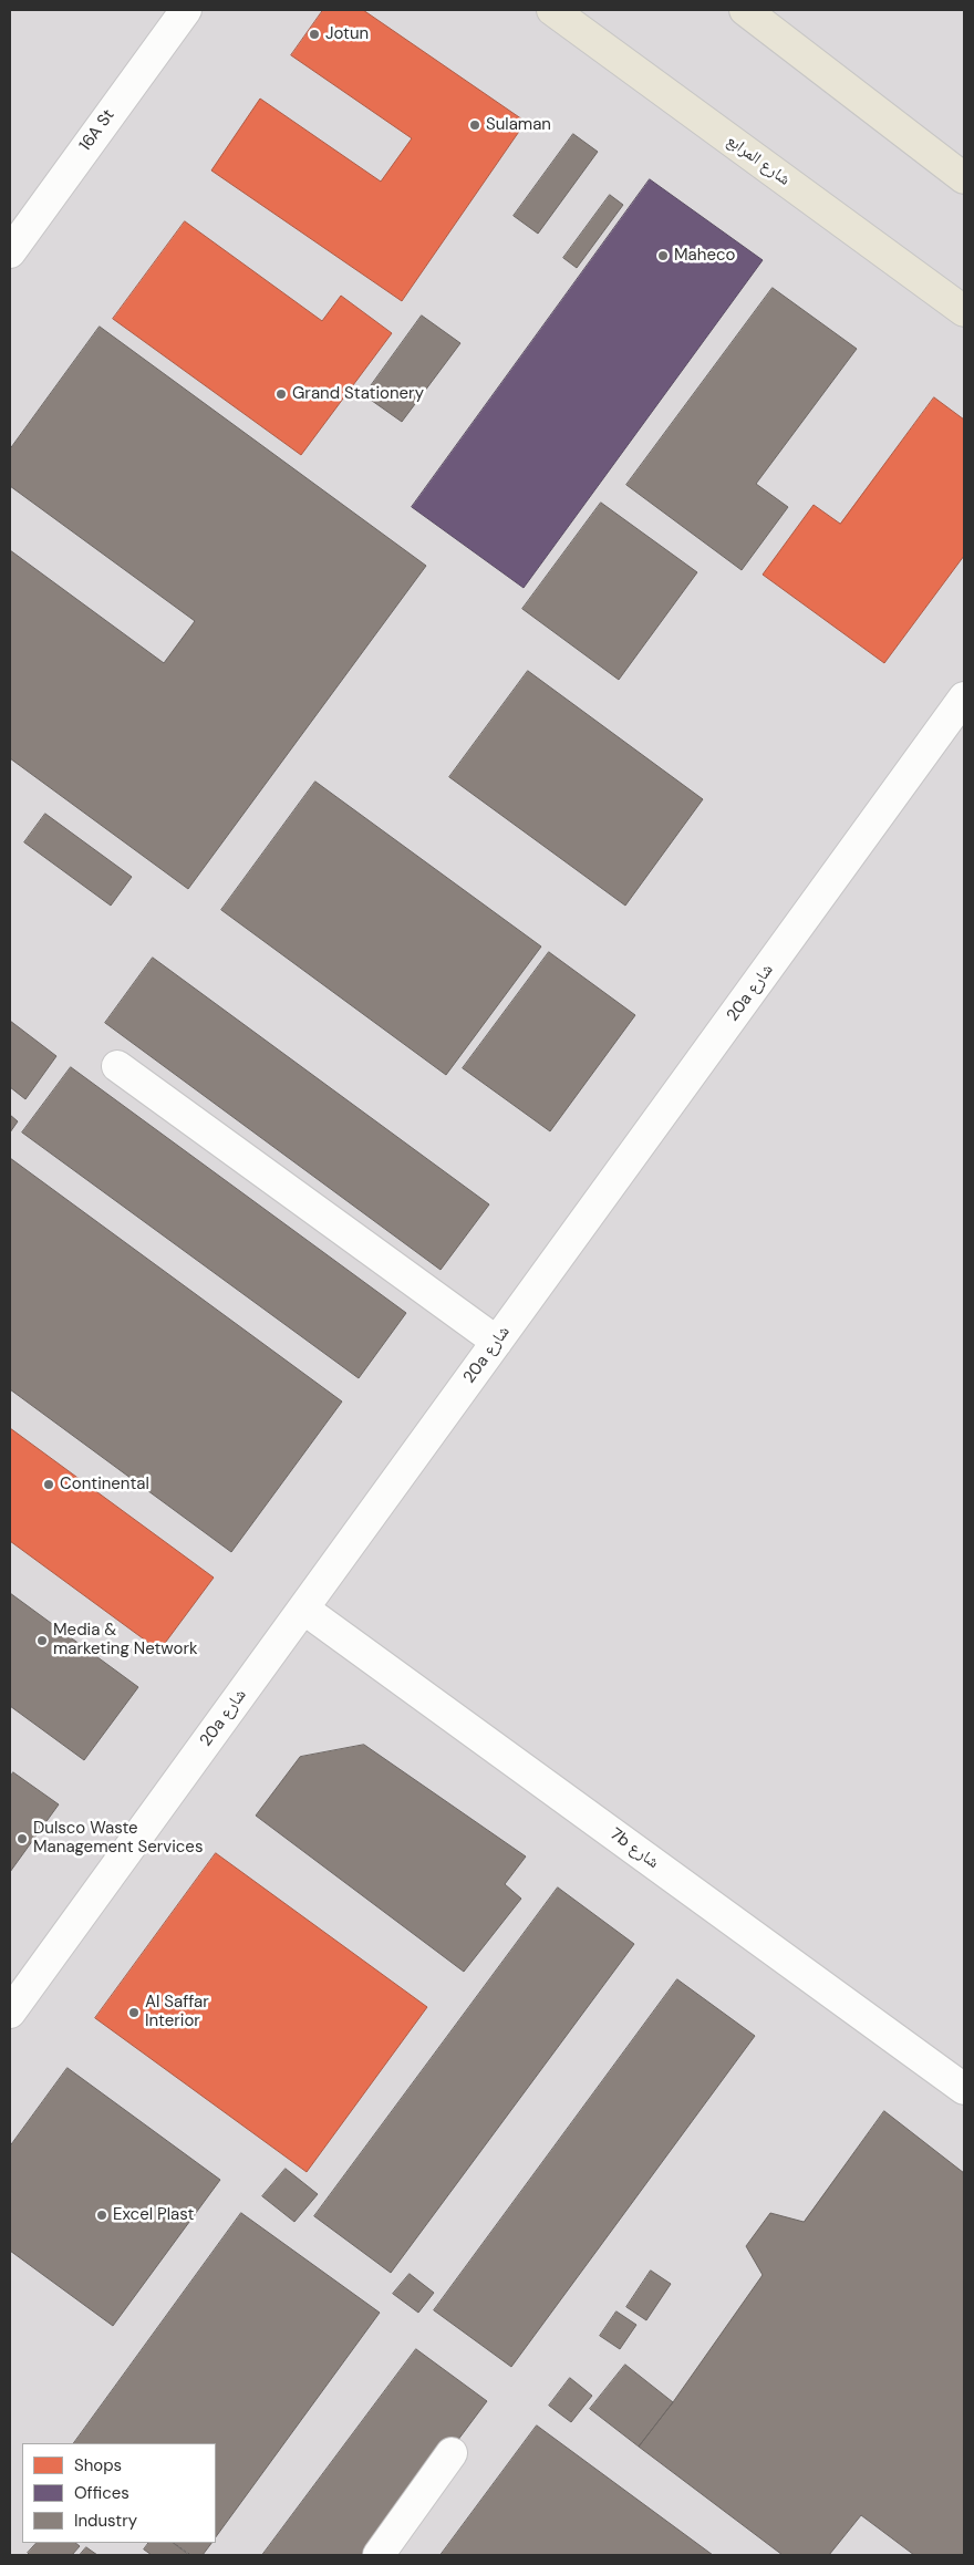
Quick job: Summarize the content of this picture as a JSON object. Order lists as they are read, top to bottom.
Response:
{
  "streets": {
    "main road": ["شارع المرابع"],
    "lane": ["16A St", "20a شارع", "7b شارع"]
  },
  "crossings": [
    ["20a شارع", "7b شارع"]
  ],
  "places": [
    "Jotun",
    "Sulaman",
    "Maheco",
    "Grand Stationery",
    "Continental",
    "Media & marketing Network",
    "Dulsco Waste Management Services",
    "Al Saffar Interior",
    "Excel Plast"
  ],
  "legend": ["Shops", "Offices", "Industry"]
}
